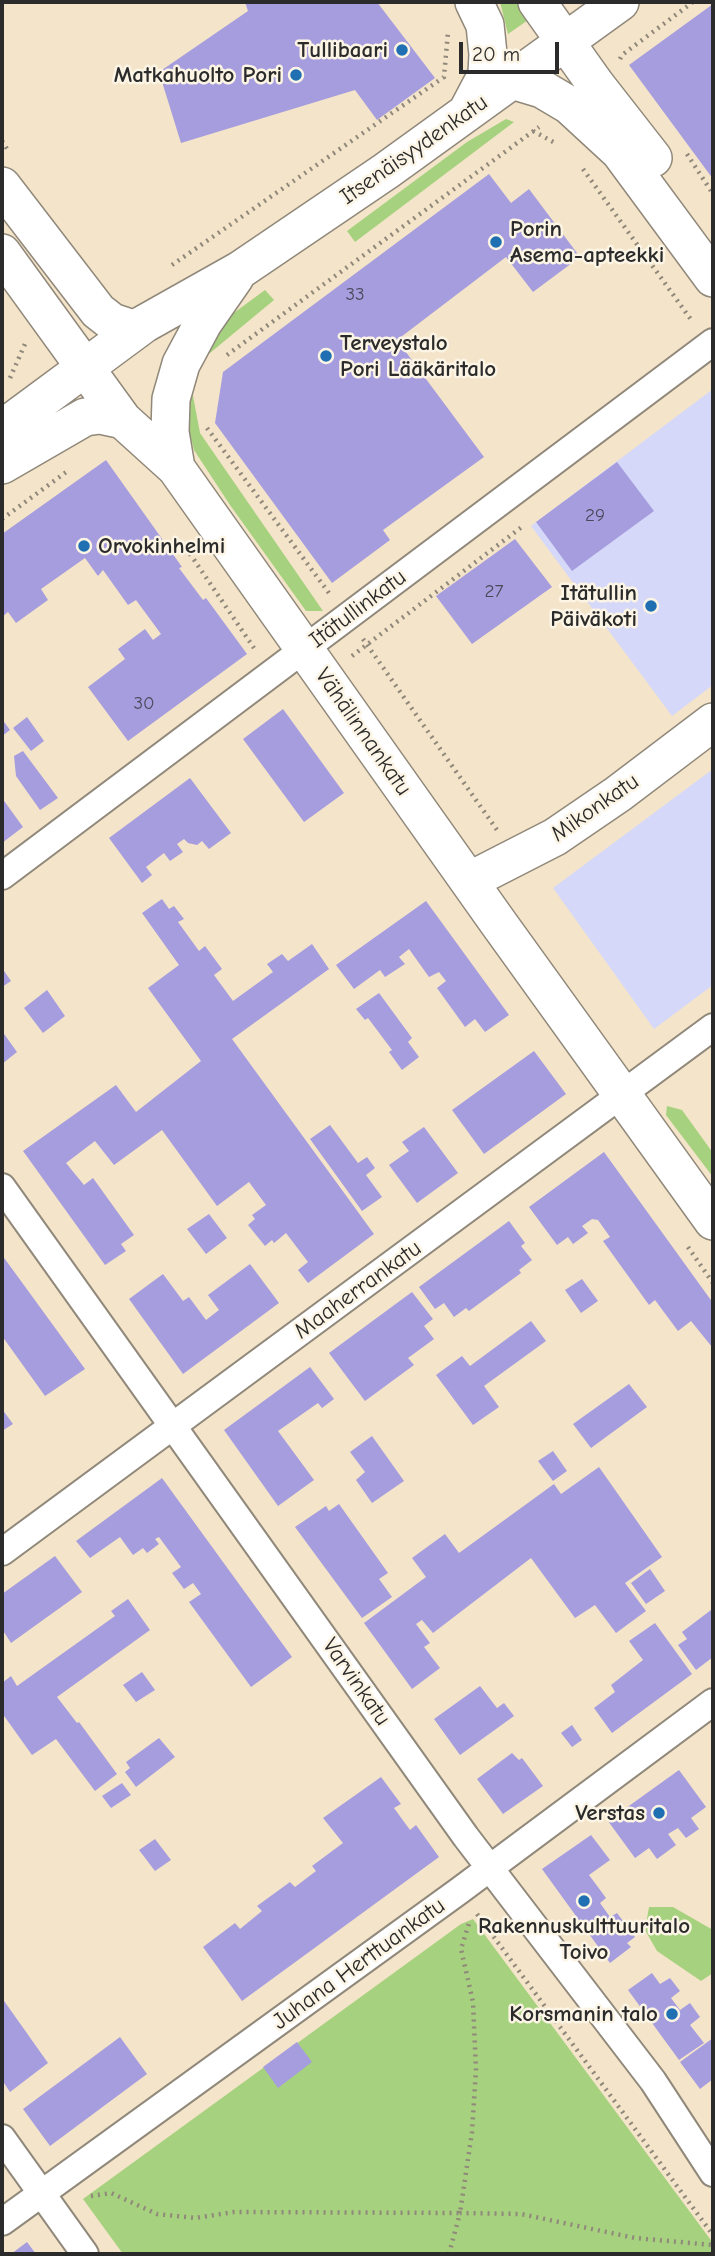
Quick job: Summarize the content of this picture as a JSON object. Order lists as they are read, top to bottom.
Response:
{
  "streets": {
    "main road": ["Itsenäisyydenkatu", "Vähälinnankatu", "Mikonkatu"],
    "street": [
      "Itätullinkatu",
      "Maaherrankatu",
      "Varvinkatu",
      "Juhana Herttuankatu"
    ]
  },
  "crossings": [
    ["Itsenäisyydenkatu", "Vähälinnankatu"],
    ["Itätullinkatu", "Vähälinnankatu"],
    ["Vähälinnankatu", "Mikonkatu"],
    ["Vähälinnankatu", "Maaherrankatu"],
    ["Maaherrankatu", "Varvinkatu"],
    ["Varvinkatu", "Juhana Herttuankatu"]
  ],
  "places": [
    "Tullibaari",
    "Matkahuolto Pori",
    "Porin Asema-apteekki",
    "Terveystalo Pori Lääkäritalo",
    "Orvokinhelmi",
    "Itätullin Päiväkoti",
    "Verstas",
    "Rakennuskulttuuritalo Toivo",
    "Korsmanin talo"
  ],
  "house_numbers": [
    "33",
    "29",
    "27",
    "30"
  ],
  "scale_bar": "20 m"
}
